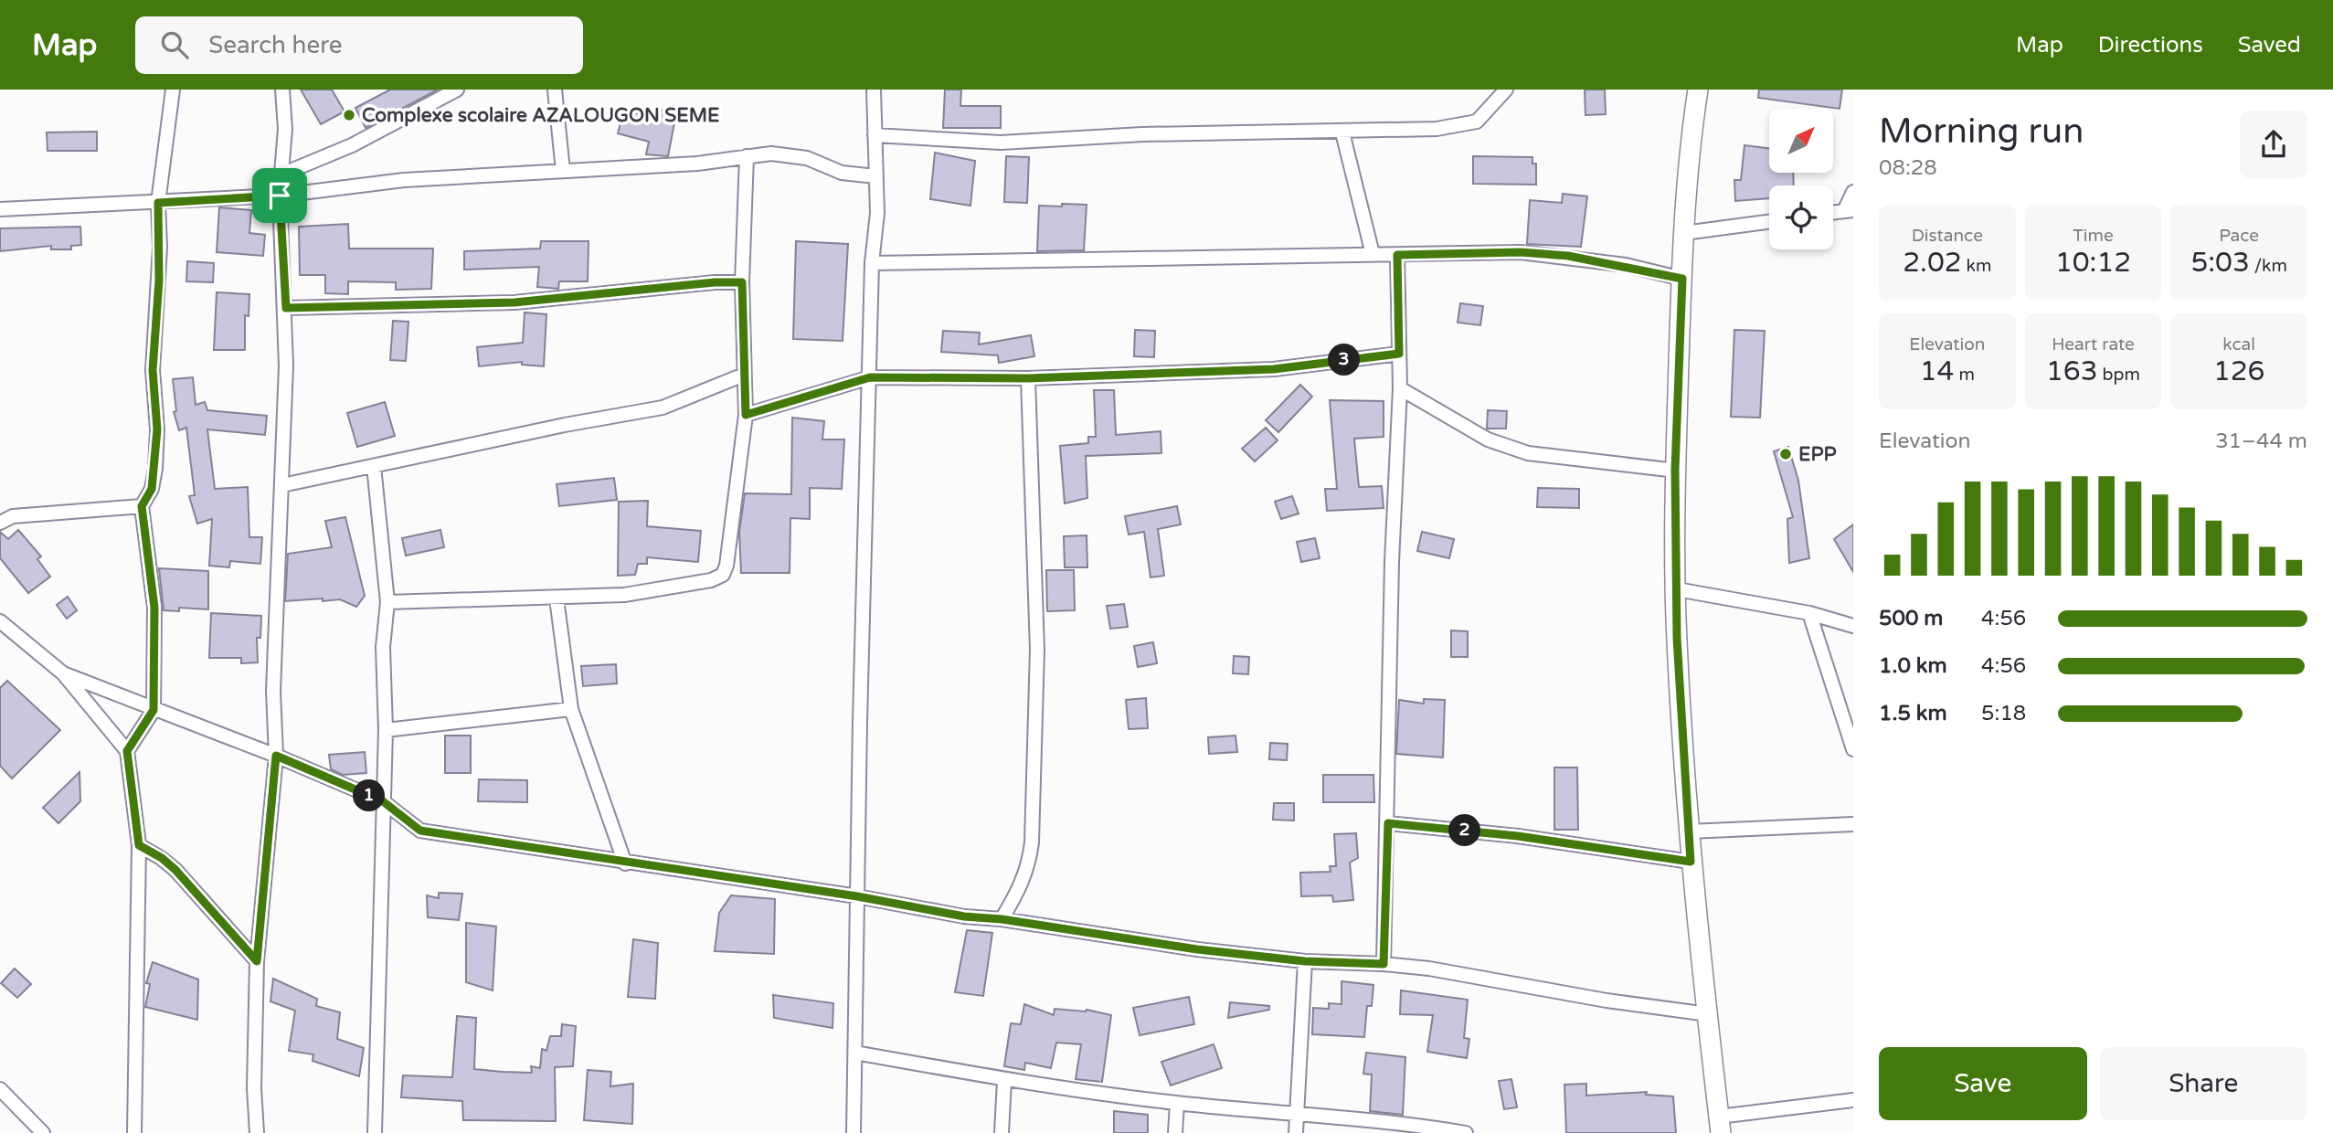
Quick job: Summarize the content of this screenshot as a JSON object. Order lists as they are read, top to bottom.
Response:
{
  "places": ["Complexe scolaire AZALOUGON SEME", "EPP"],
  "north": "top right",
  "page": {
    "header": "Map",
    "search": "Search here",
    "nav": ["Map", "Directions", "Saved"],
    "heading": ["Morning run", "08:28"],
    "stats": [
      ["Distance", "2.02 km"],
      ["Time", "10:12"],
      ["Pace", "5:03 /km"],
      ["Elevation", "14 m"],
      ["Heart rate", "163 bpm"],
      ["kcal", "126"]
    ],
    "pins": ["3", "1", "2"],
    "chart": ["Elevation", "31–44 m"],
    "list": [
      {
        "name": "500 m",
        "note": "4:56"
      },
      {
        "name": "1.0 km",
        "note": "4:56"
      },
      {
        "name": "1.5 km",
        "note": "5:18"
      }
    ],
    "buttons": ["Save", "Share"]
  }
}
